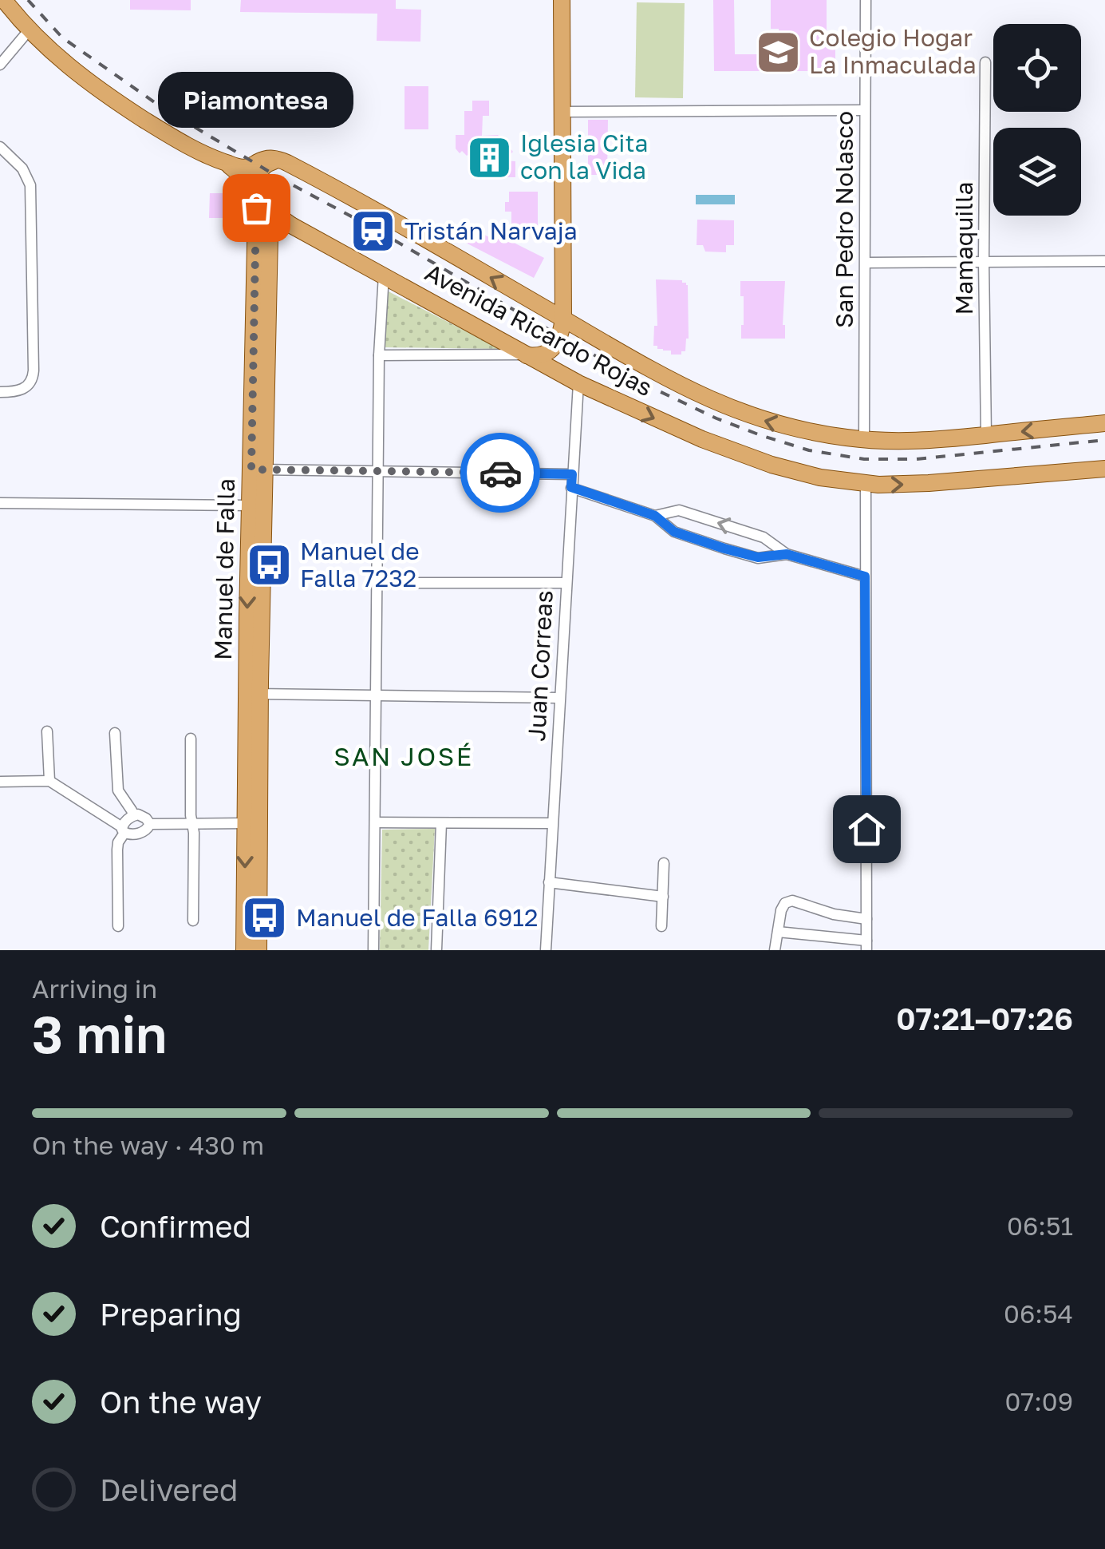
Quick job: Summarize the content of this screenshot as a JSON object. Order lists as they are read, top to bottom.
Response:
{
  "streets": {
    "main road": ["Avenida Ricardo Rojas", "Manuel de Falla"],
    "street": ["San Pedro Nolasco", "Mamaquilla", "Juan Correas"]
  },
  "crossings": [
    ["San Pedro Nolasco", "Avenida Ricardo Rojas"],
    ["Mamaquilla", "Avenida Ricardo Rojas"],
    ["Avenida Ricardo Rojas", "Manuel de Falla"],
    ["Avenida Ricardo Rojas", "Juan Correas"]
  ],
  "districts": ["SAN JOSÉ"],
  "places": {
    "school or university": ["Colegio Hogar La Inmaculada"],
    "building": ["Iglesia Cita con la Vida"],
    "other": ["Piamontesa"],
    "station": ["Tristán Narvaja"],
    "bus stop": ["Manuel de Falla 7232", "Manuel de Falla 6912"]
  },
  "page": {
    "bubble": "Piamontesa",
    "heading": ["3 min", "Arriving in", "07:21–07:26"],
    "bar": "On the way · 430 m",
    "list": [
      ["Confirmed", "06:51"],
      ["Preparing", "06:54"],
      ["On the way", "07:09"],
      "Delivered"
    ]
  }
}
